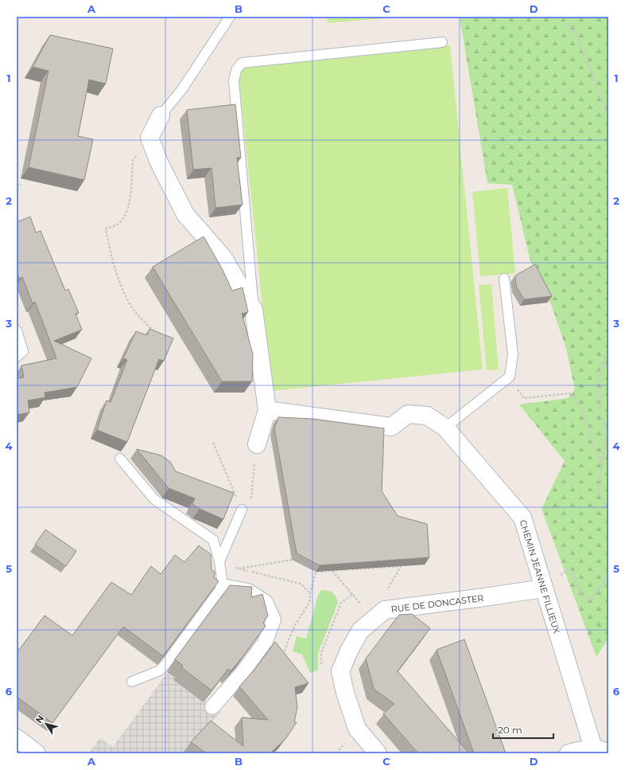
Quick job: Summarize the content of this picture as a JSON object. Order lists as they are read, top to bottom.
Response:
{
  "streets": {
    "street": ["CHEMIN JEANNE FILLIEUX", "RUE DE DONCASTER"]
  },
  "crossings": [
    ["CHEMIN JEANNE FILLIEUX", "RUE DE DONCASTER"]
  ],
  "scale_bar": "20 m",
  "north": "top left",
  "grid": {
    "columns": [
      "A",
      "B",
      "C",
      "D"
    ],
    "rows": [
      "1",
      "2",
      "3",
      "4",
      "5",
      "6"
    ]
  }
}
